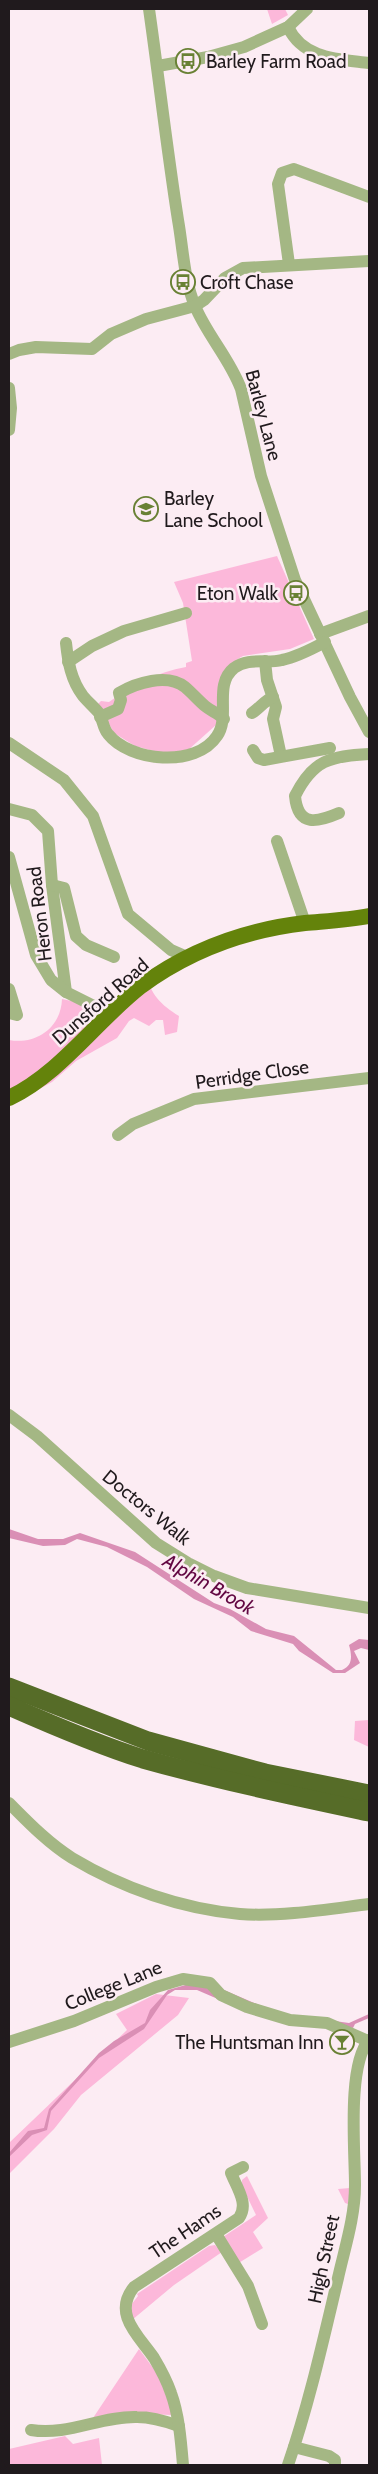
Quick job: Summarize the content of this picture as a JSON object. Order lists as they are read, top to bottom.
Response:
{
  "streets": {
    "main road": ["Dunsford Road"],
    "street": [
      "Barley Lane",
      "Heron Road",
      "Perridge Close",
      "Doctors Walk",
      "College Lane",
      "The Hams",
      "High Street"
    ]
  },
  "crossings": [
    ["College Lane", "High Street"]
  ],
  "water": ["Alphin Brook"],
  "places": {
    "bus stop": ["Barley Farm Road", "Croft Chase", "Eton Walk"],
    "school or university": ["Barley Lane School"],
    "bar": ["The Huntsman Inn"]
  }
}
